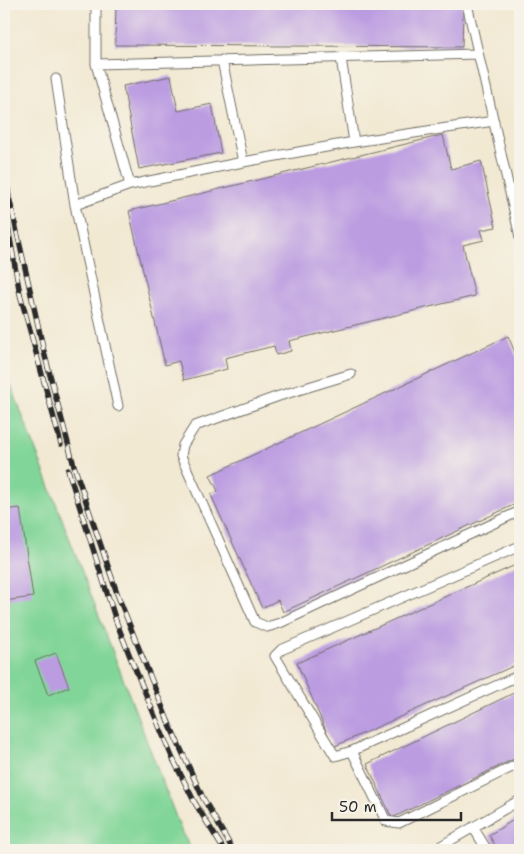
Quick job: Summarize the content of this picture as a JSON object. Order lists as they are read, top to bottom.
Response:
{
  "scale_bar": "50 m"
}
